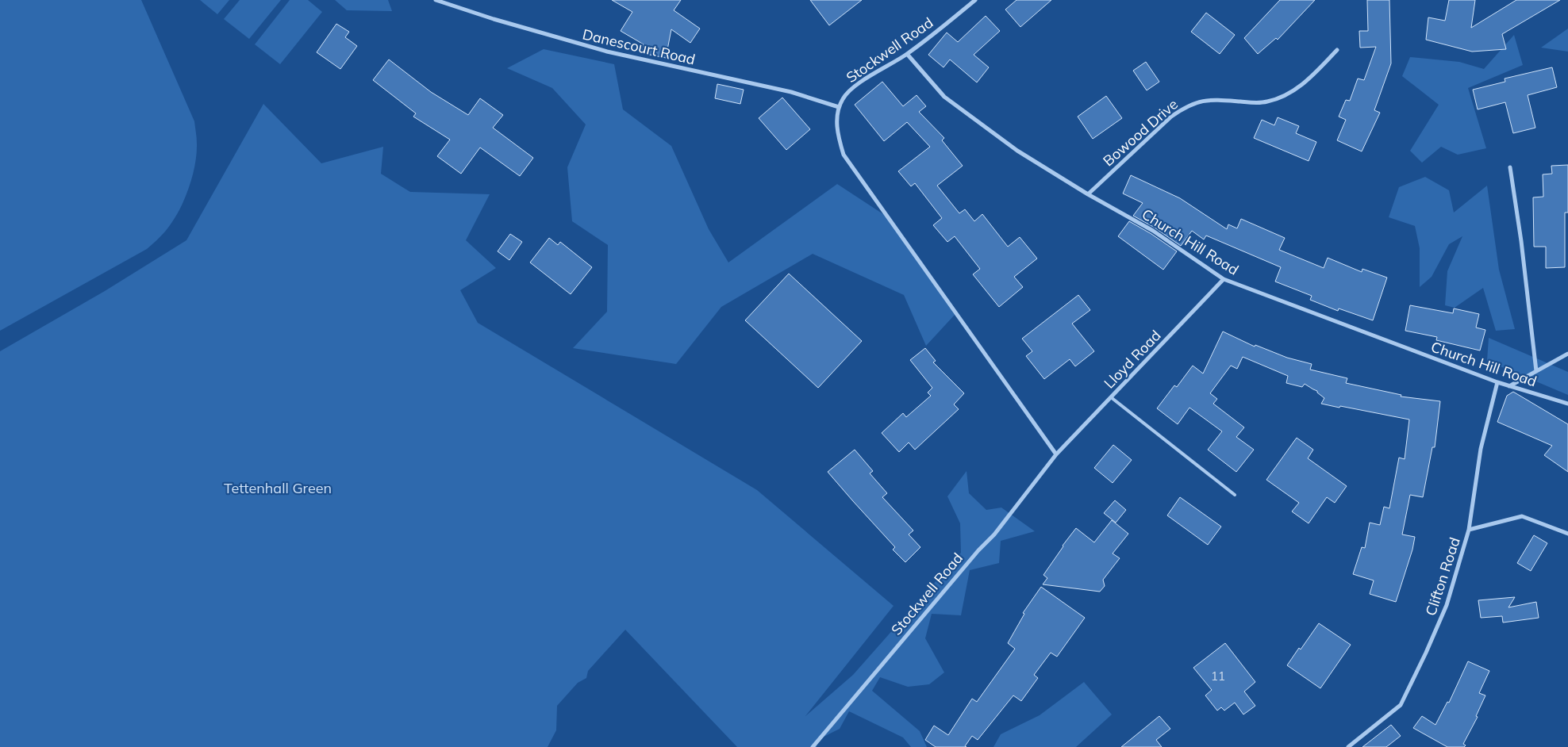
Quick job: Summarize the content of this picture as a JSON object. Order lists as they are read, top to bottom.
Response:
{
  "streets": {
    "street": [
      "Danescourt Road",
      "Stockwell Road",
      "Bowood Drive",
      "Church Hill Road",
      "Lloyd Road",
      "Clifton Road"
    ]
  },
  "crossings": [
    ["Danescourt Road", "Stockwell Road"],
    ["Stockwell Road", "Church Hill Road"],
    ["Stockwell Road", "Lloyd Road"],
    ["Bowood Drive", "Church Hill Road"],
    ["Church Hill Road", "Lloyd Road"],
    ["Church Hill Road", "Clifton Road"]
  ],
  "parks": ["Tettenhall Green"],
  "house_numbers": ["11"]
}
